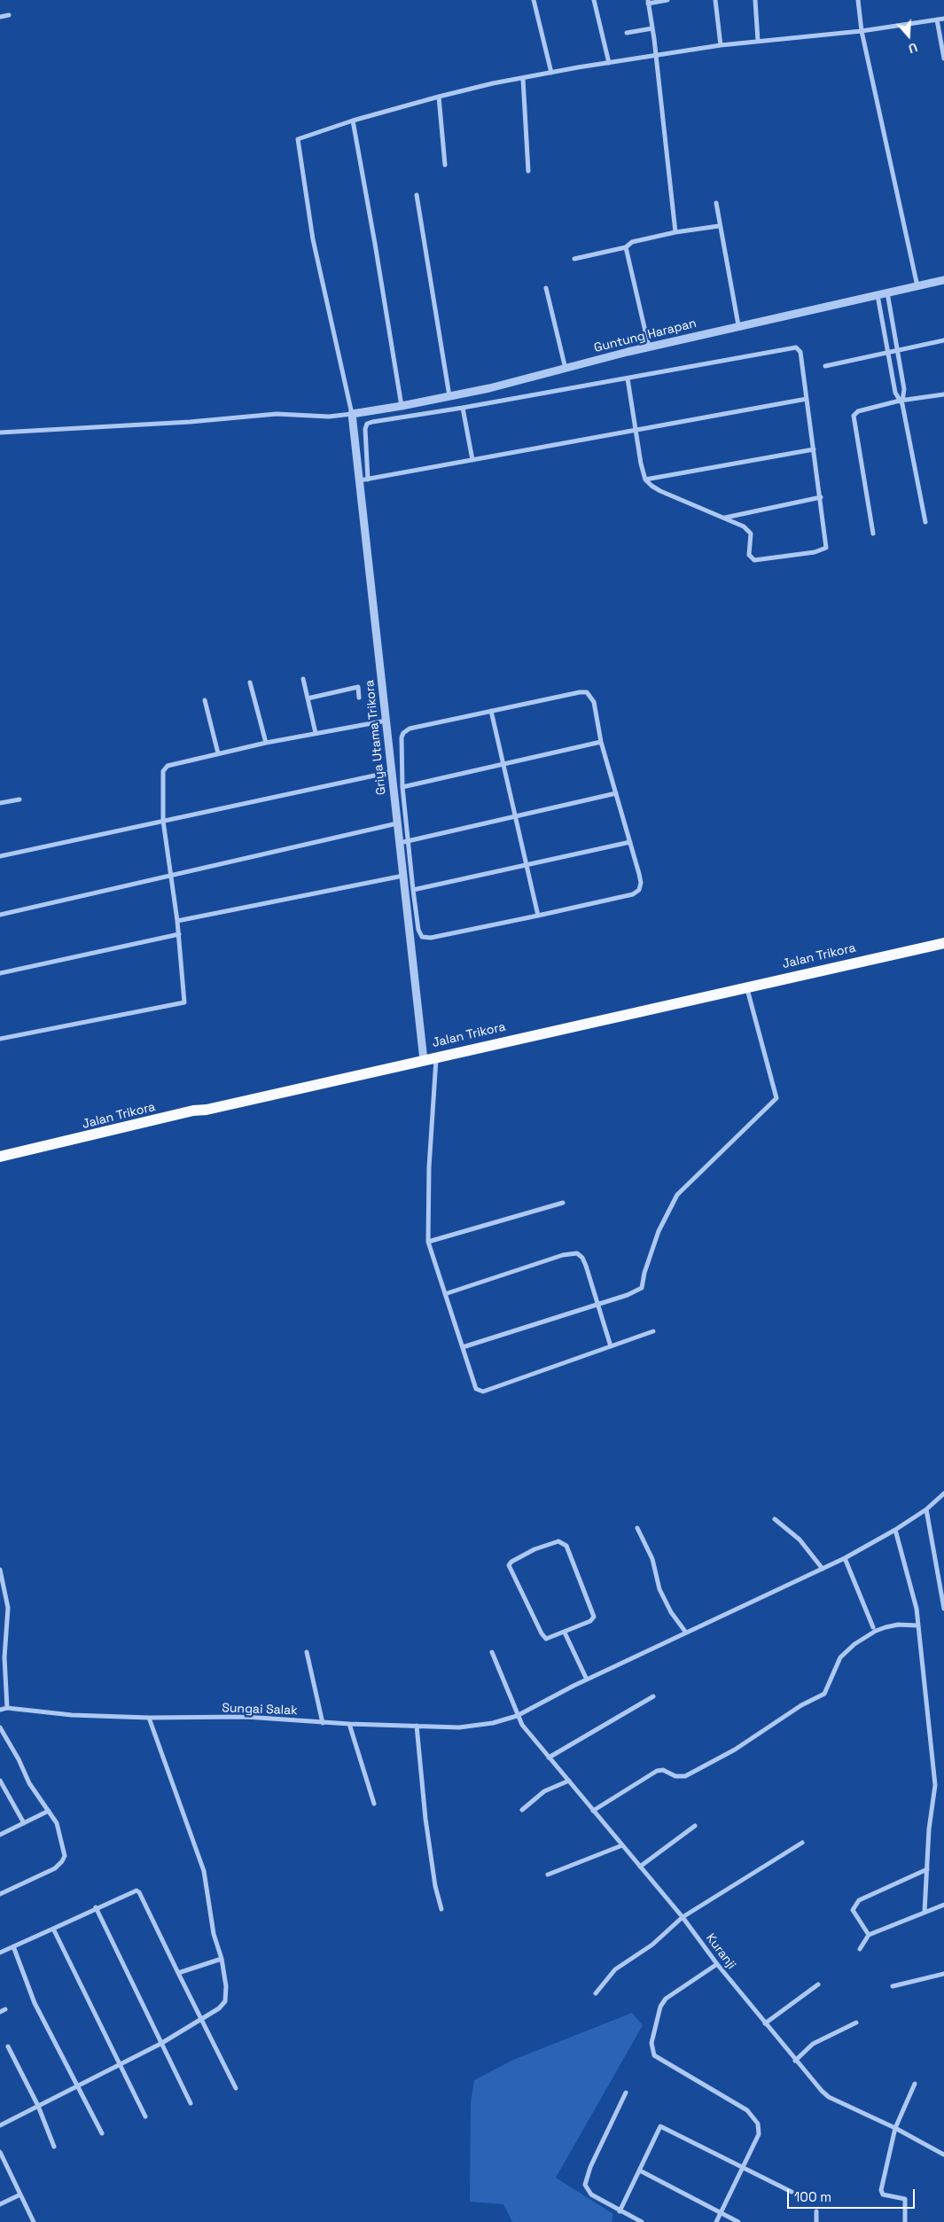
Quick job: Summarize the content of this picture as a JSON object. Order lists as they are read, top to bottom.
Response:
{
  "streets": {
    "main road": ["Jalan Trikora"],
    "street": [
      "Guntung Harapan",
      "Griya Utama Trikora",
      "Sungai Salak",
      "Kuranji"
    ]
  },
  "crossings": [
    ["Guntung Harapan", "Griya Utama Trikora"],
    ["Griya Utama Trikora", "Jalan Trikora"],
    ["Sungai Salak", "Kuranji"]
  ],
  "scale_bar": "100 m",
  "north": "bottom"
}
